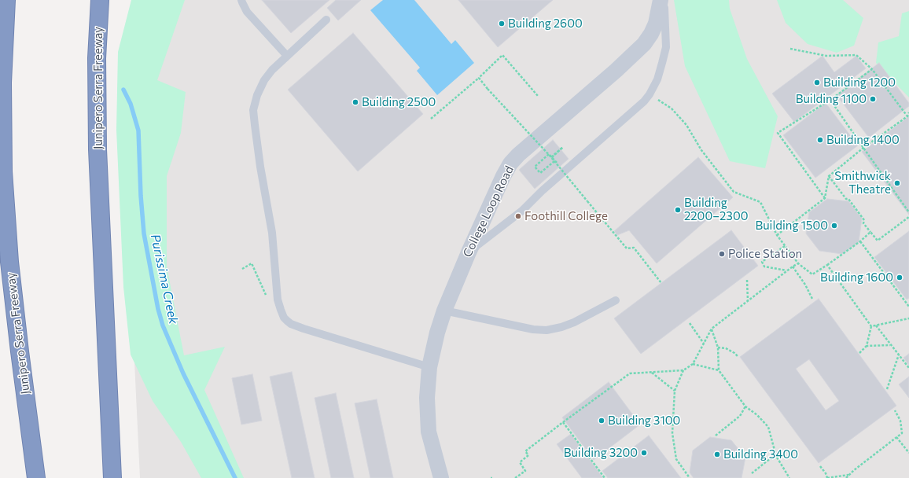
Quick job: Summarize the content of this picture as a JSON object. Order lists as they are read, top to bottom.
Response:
{
  "streets": {
    "highway": ["Junipero Serra Freeway"],
    "street": ["College Loop Road"]
  },
  "water": ["Purissima Creek"],
  "places": [
    "Building 2600",
    "Building 1200",
    "Building 1100",
    "Building 2500",
    "Building 1400",
    "Smithwick Theatre",
    "Building 2200–2300",
    "Foothill College",
    "Building 1500",
    "Police Station",
    "Building 1600",
    "Building 3100",
    "Building 3200",
    "Building 3400"
  ]
}
